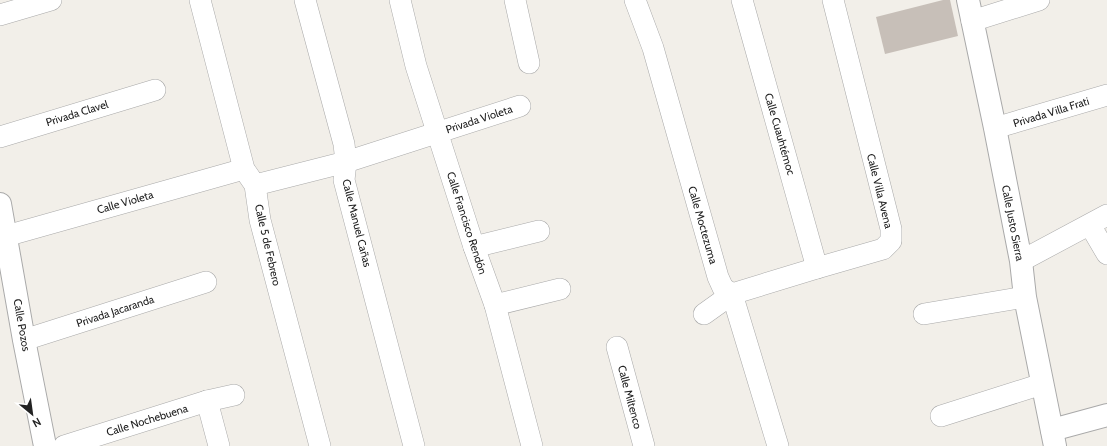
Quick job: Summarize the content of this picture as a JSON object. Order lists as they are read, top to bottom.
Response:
{
  "streets": {
    "street": [
      "Privada Villa Frati",
      "Privada Clavel",
      "Privada Violeta",
      "Calle Cuauhtémoc",
      "Calle Villa Avena",
      "Calle Violeta",
      "Calle Manuel Cañas",
      "Calle Francisco Rendón",
      "Calle Justo Sierra",
      "Calle Moctezuma",
      "Calle 5 de Febrero",
      "Privada Jacaranda",
      "Calle Pozos",
      "Calle Miltenco",
      "Calle Nochebuena"
    ]
  },
  "crossings": [
    ["Privada Villa Frati", "Calle Justo Sierra"],
    ["Privada Violeta", "Calle Violeta"],
    ["Privada Violeta", "Calle Francisco Rendón"],
    ["Calle Cuauhtémoc", "Calle Villa Avena"],
    ["Calle Villa Avena", "Calle Moctezuma"],
    ["Calle Violeta", "Calle Manuel Cañas"],
    ["Calle Violeta", "Calle Francisco Rendón"],
    ["Calle Violeta", "Calle 5 de Febrero"],
    ["Calle Violeta", "Calle Pozos"],
    ["Privada Jacaranda", "Calle Pozos"]
  ],
  "north": "bottom right"
}
